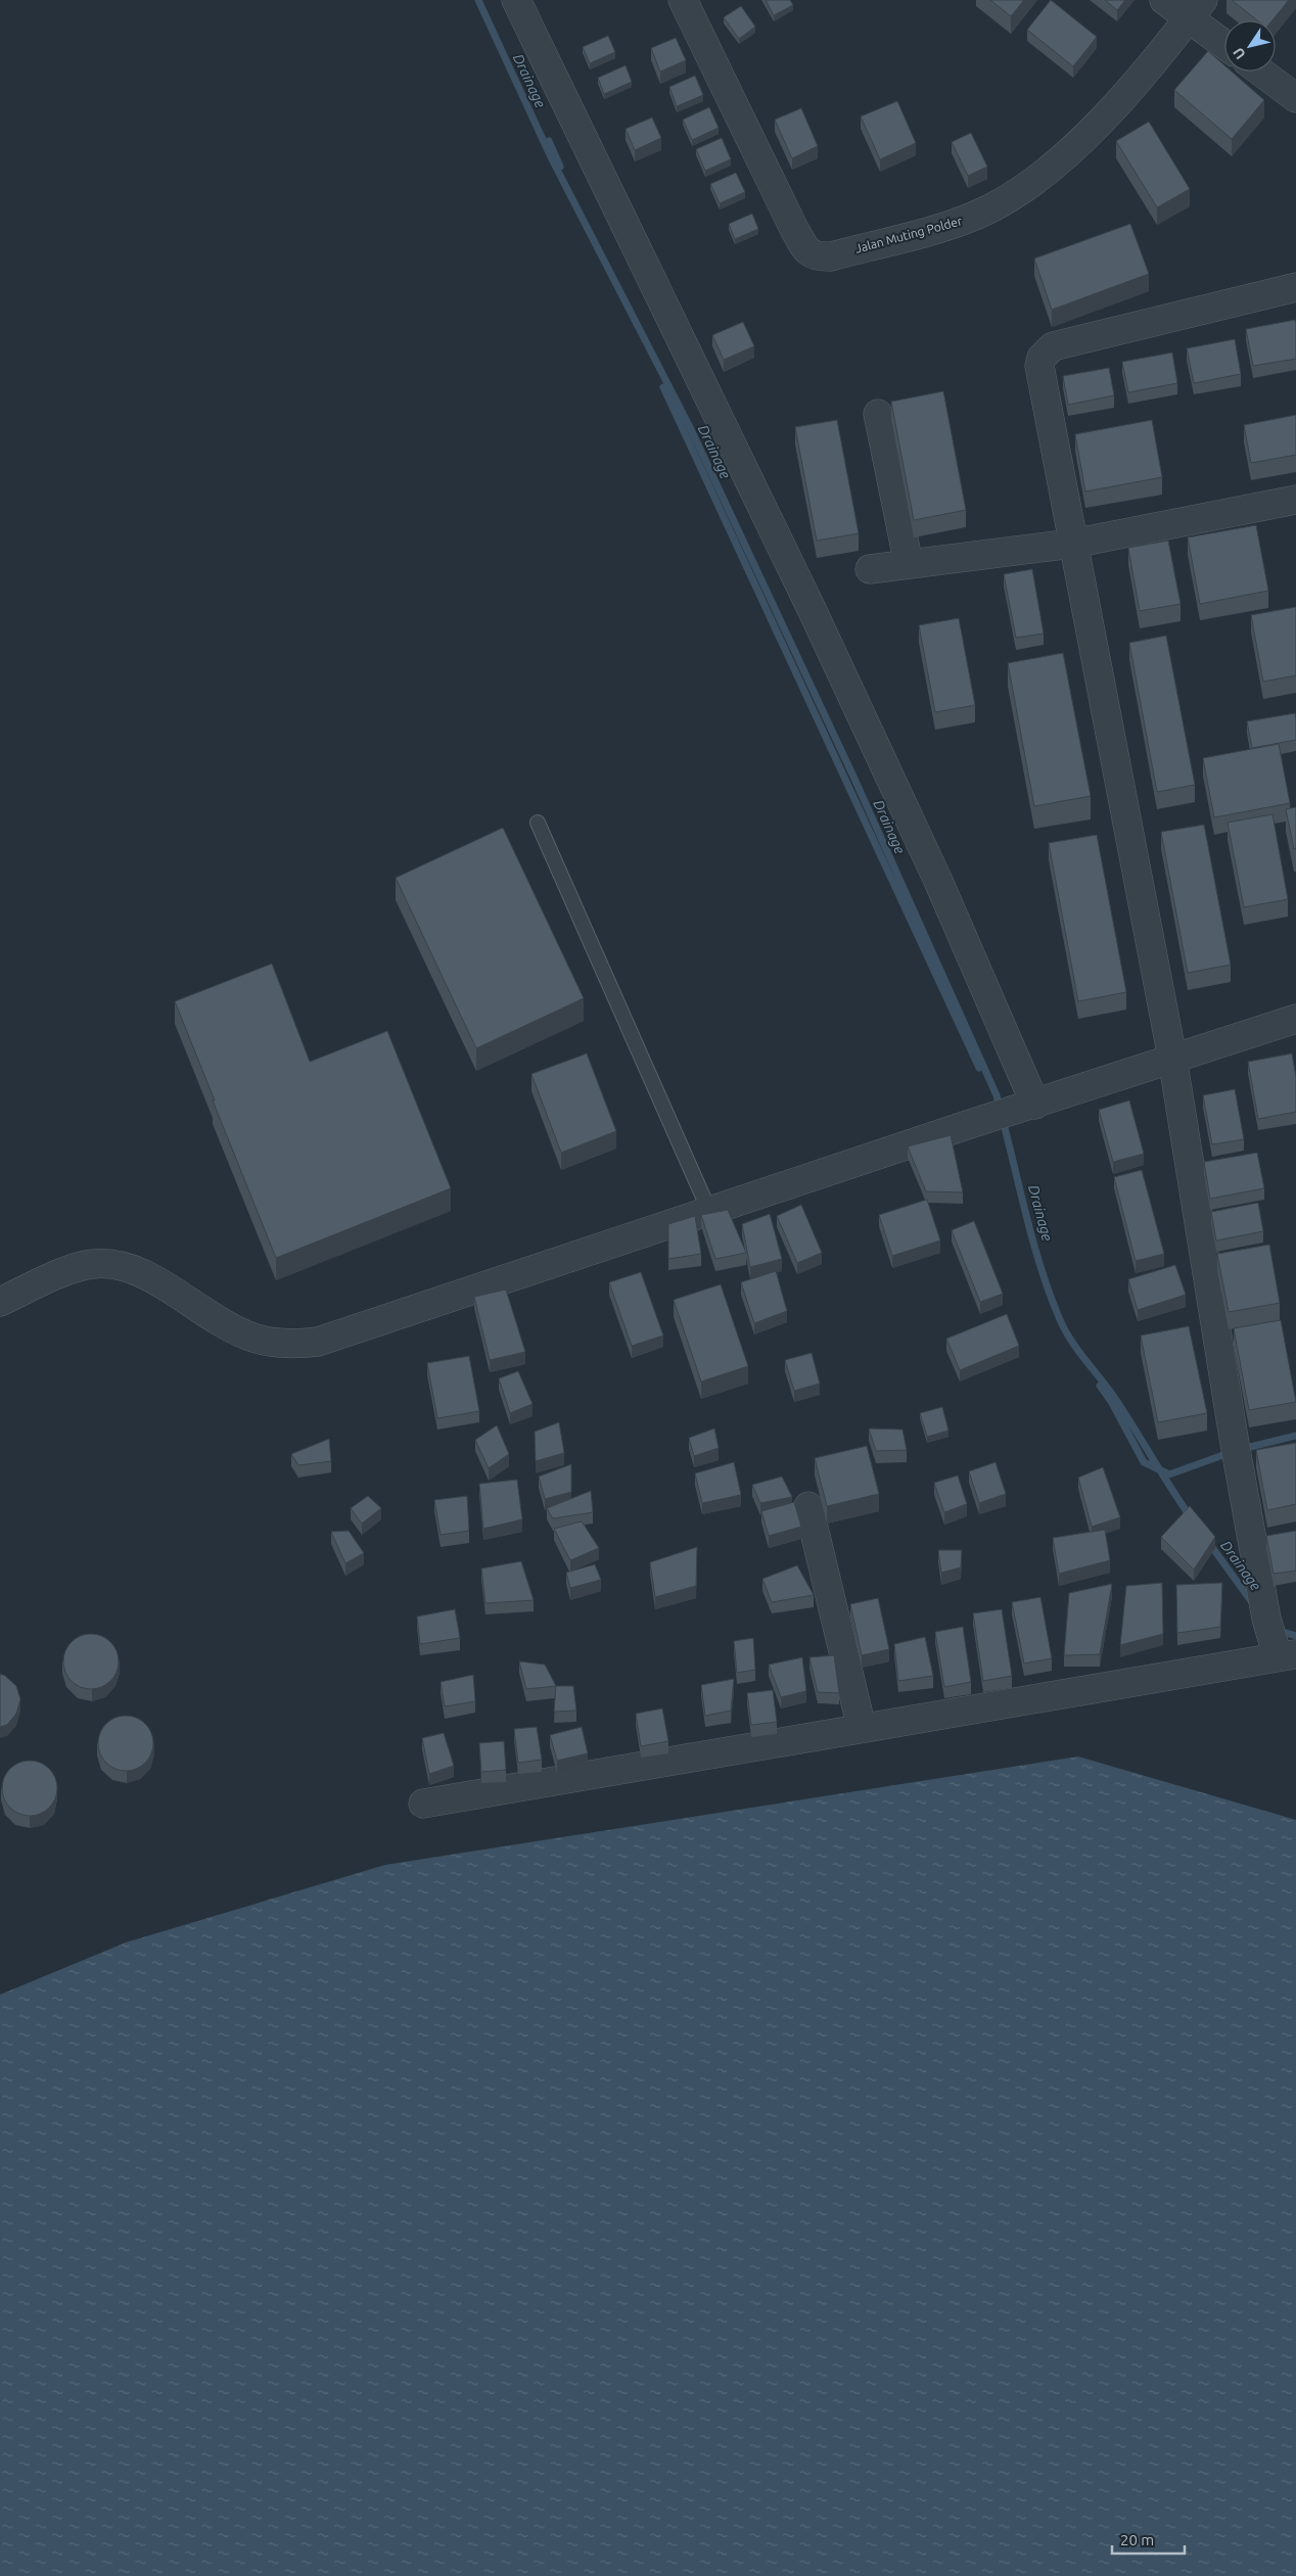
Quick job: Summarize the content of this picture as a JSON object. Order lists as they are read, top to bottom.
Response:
{
  "streets": {
    "street": ["Jalan Muting Polder"]
  },
  "water": ["Drainage"],
  "scale_bar": "20 m",
  "north": "bottom left"
}
